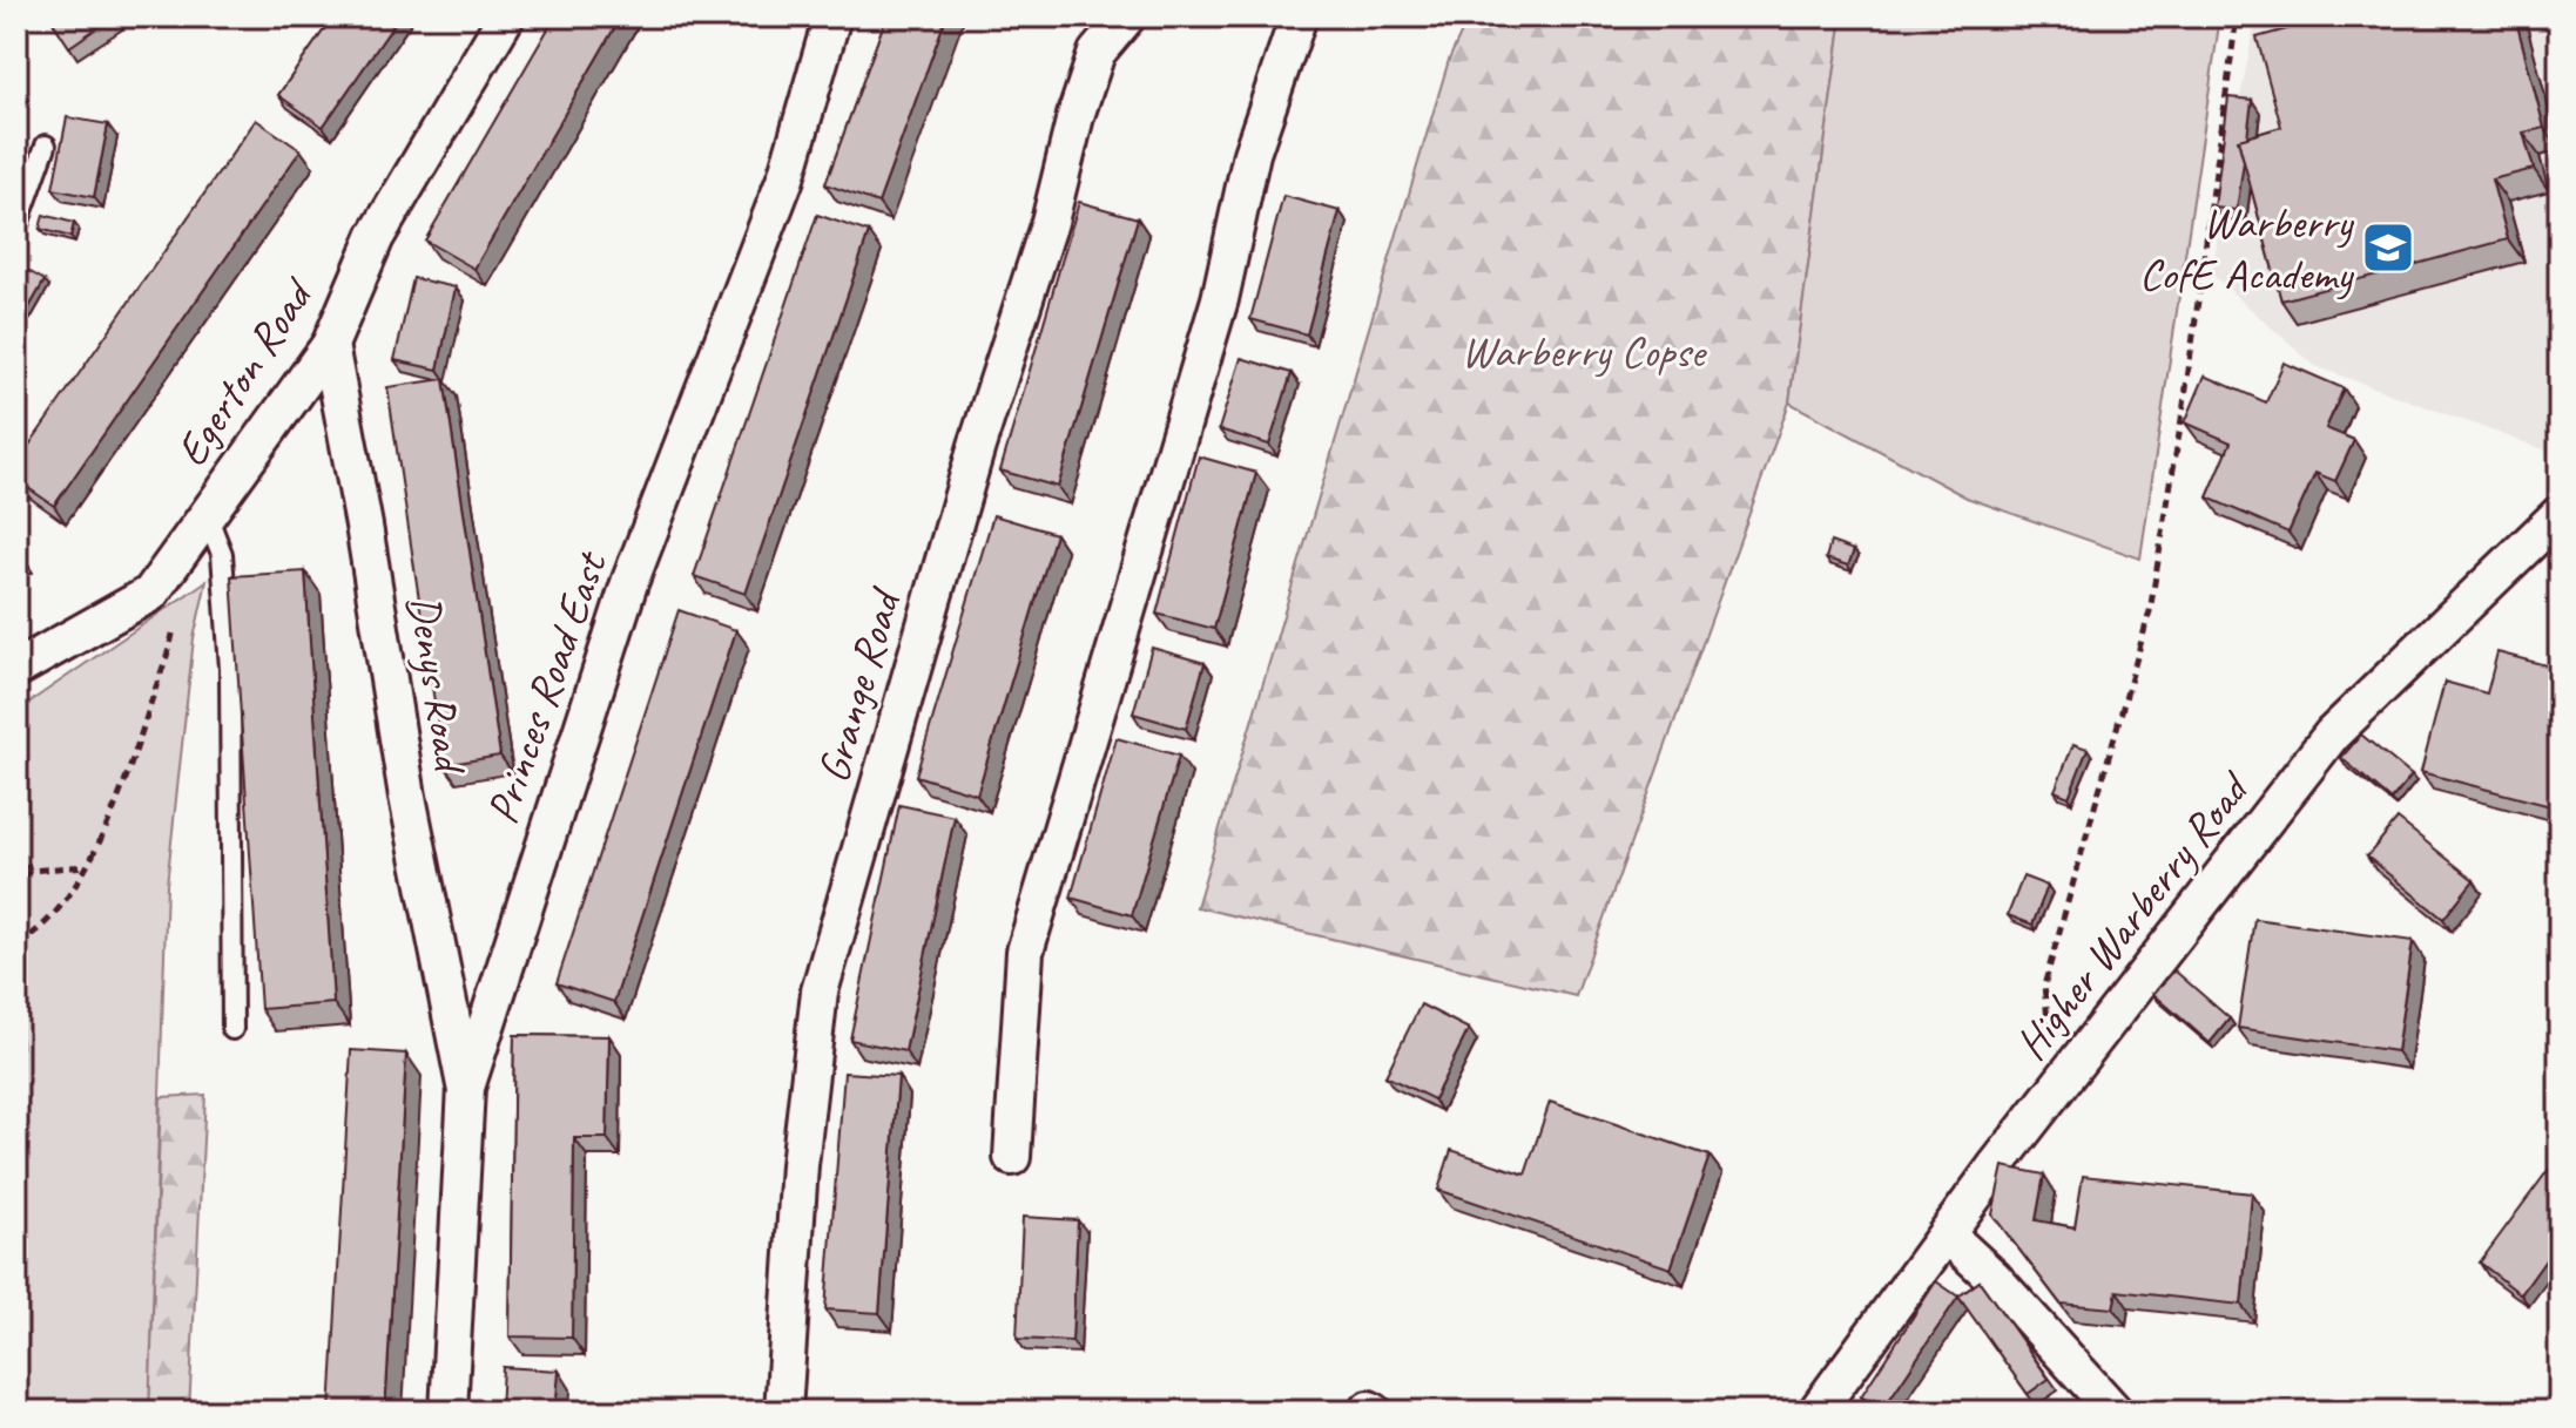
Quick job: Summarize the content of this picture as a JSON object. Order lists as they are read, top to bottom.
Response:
{
  "streets": {
    "street": [
      "Egerton Road",
      "Denys Road",
      "Grange Road",
      "Princes Road East",
      "Higher Warberry Road"
    ]
  },
  "crossings": [
    ["Egerton Road", "Denys Road"],
    ["Denys Road", "Princes Road East"]
  ],
  "parks": ["Warberry Copse"],
  "places": {
    "school or university": ["Warberry CofE Academy"]
  }
}
